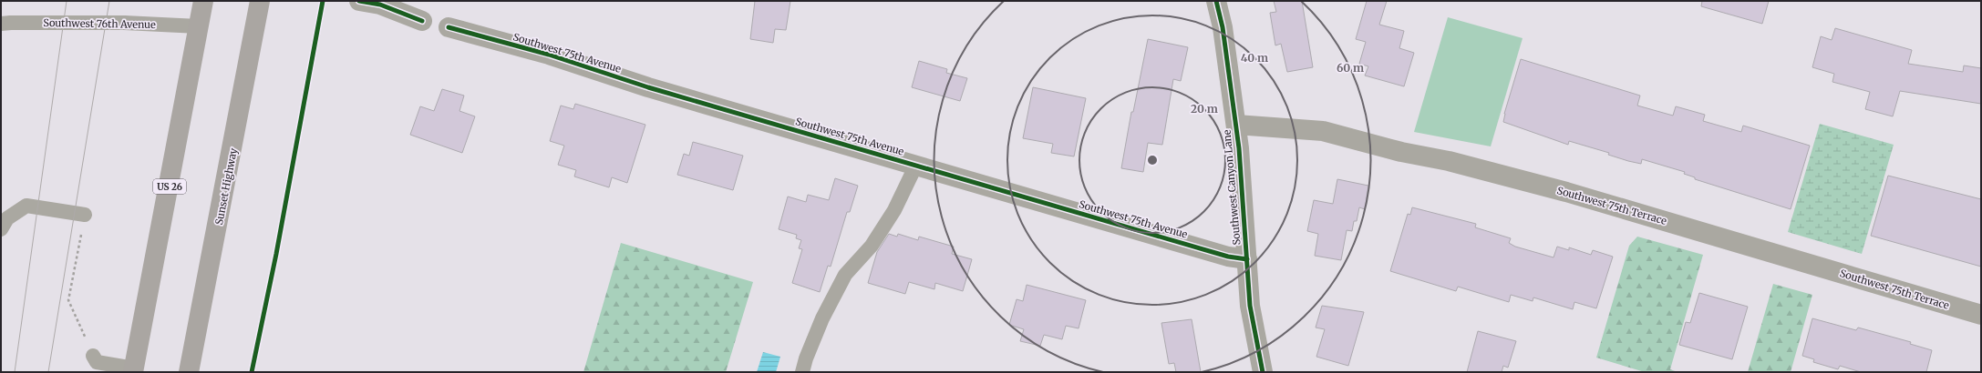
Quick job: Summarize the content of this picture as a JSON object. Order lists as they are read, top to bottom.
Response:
{
  "streets": {
    "highway": ["US 26", "Sunset Highway"],
    "street": ["Southwest 75th Avenue", "Southwest Canyon Lane", "Southwest 75th Terrace"],
    "lane": ["Southwest 76th Avenue"]
  },
  "crossings": [
    ["Southwest 76th Avenue", "US 26"],
    ["Southwest 75th Avenue", "Southwest Canyon Lane"],
    ["Southwest Canyon Lane", "Southwest 75th Terrace"]
  ],
  "rings": ["40 m", "60 m", "20 m"]
}
